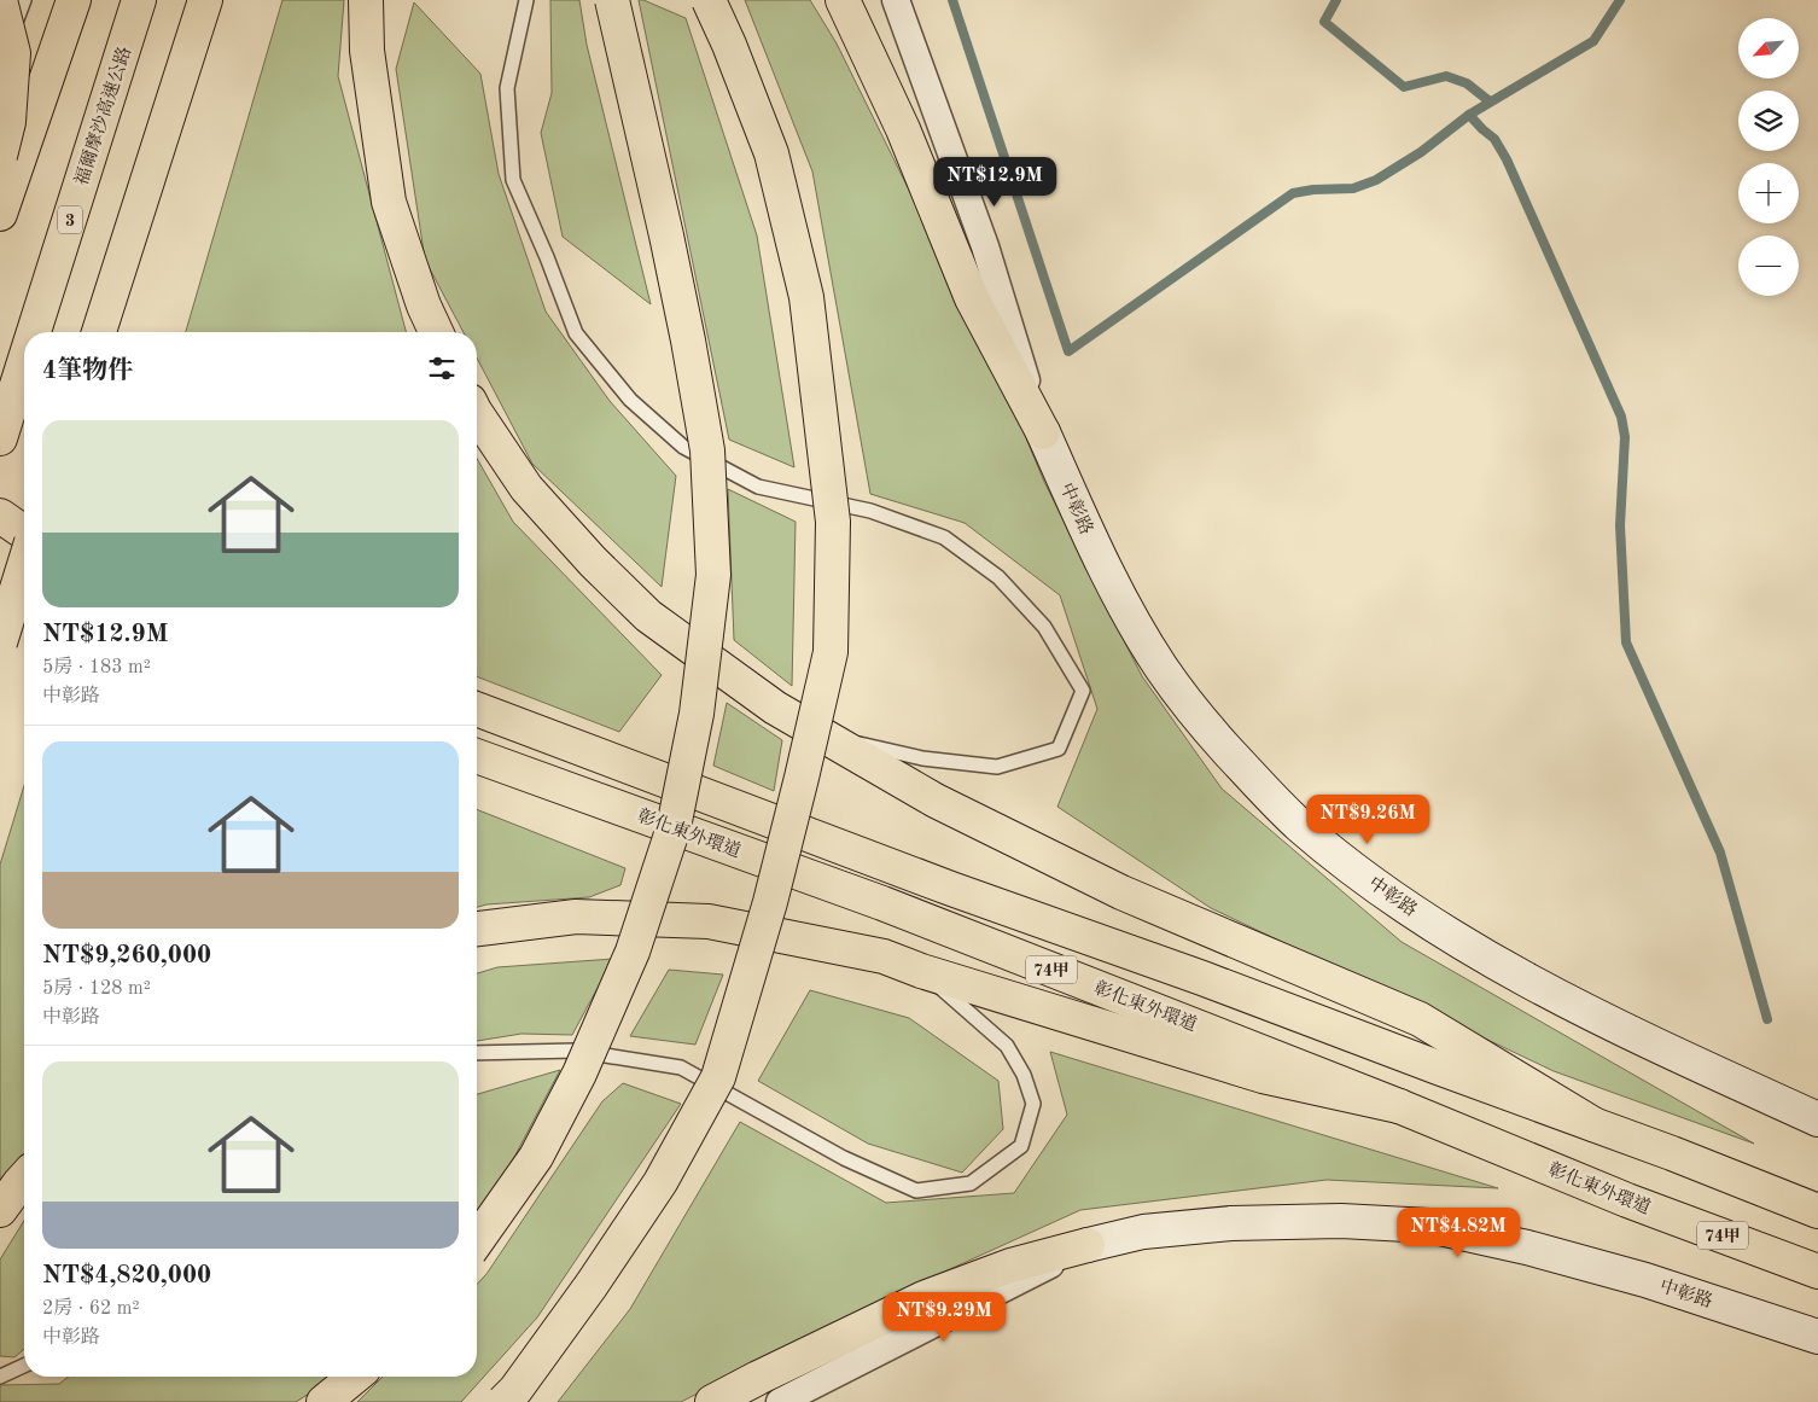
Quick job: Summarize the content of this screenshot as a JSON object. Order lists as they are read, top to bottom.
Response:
{
  "streets": {
    "main road": [
      "福爾摩沙高速公路",
      "3",
      "彰化東外環道",
      "74甲"
    ],
    "street": ["中彰路"]
  },
  "north": "bottom left",
  "page": {
    "map_buttons": ["+", "−"],
    "price": [
      "NT$12.9M",
      "NT$9.26M",
      "NT$4.82M",
      "NT$9.29M"
    ],
    "heading": "4筆物件",
    "list": [
      {
        "name": "NT$12.9M",
        "note": "5房 · 183 m² · 中彰路"
      },
      {
        "name": "NT$9,260,000",
        "note": "5房 · 128 m² · 中彰路"
      },
      {
        "name": "NT$4,820,000",
        "note": "2房 · 62 m² · 中彰路"
      }
    ]
  }
}
